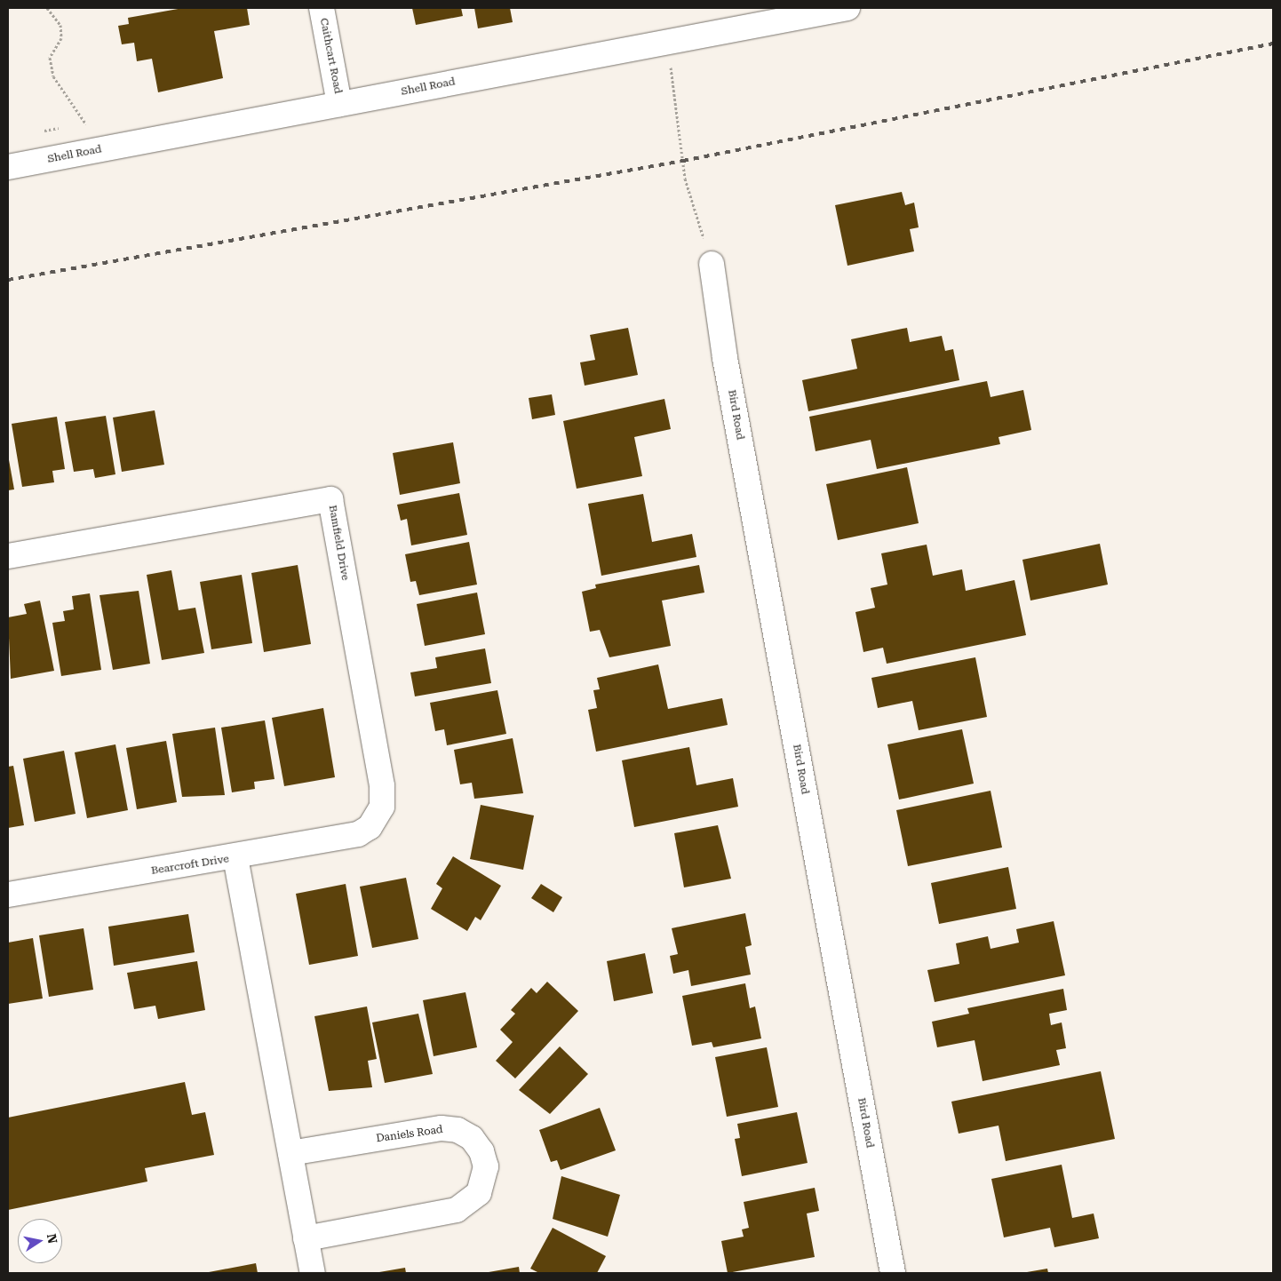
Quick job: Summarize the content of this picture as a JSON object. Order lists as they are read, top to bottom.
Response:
{
  "streets": {
    "street": [
      "Caithcart Road",
      "Shell Road",
      "Bird Road",
      "Bamfield Drive",
      "Bearcroft Drive",
      "Daniels Road"
    ]
  },
  "crossings": [
    ["Caithcart Road", "Shell Road"],
    ["Bamfield Drive", "Bearcroft Drive"]
  ],
  "north": "right"
}
